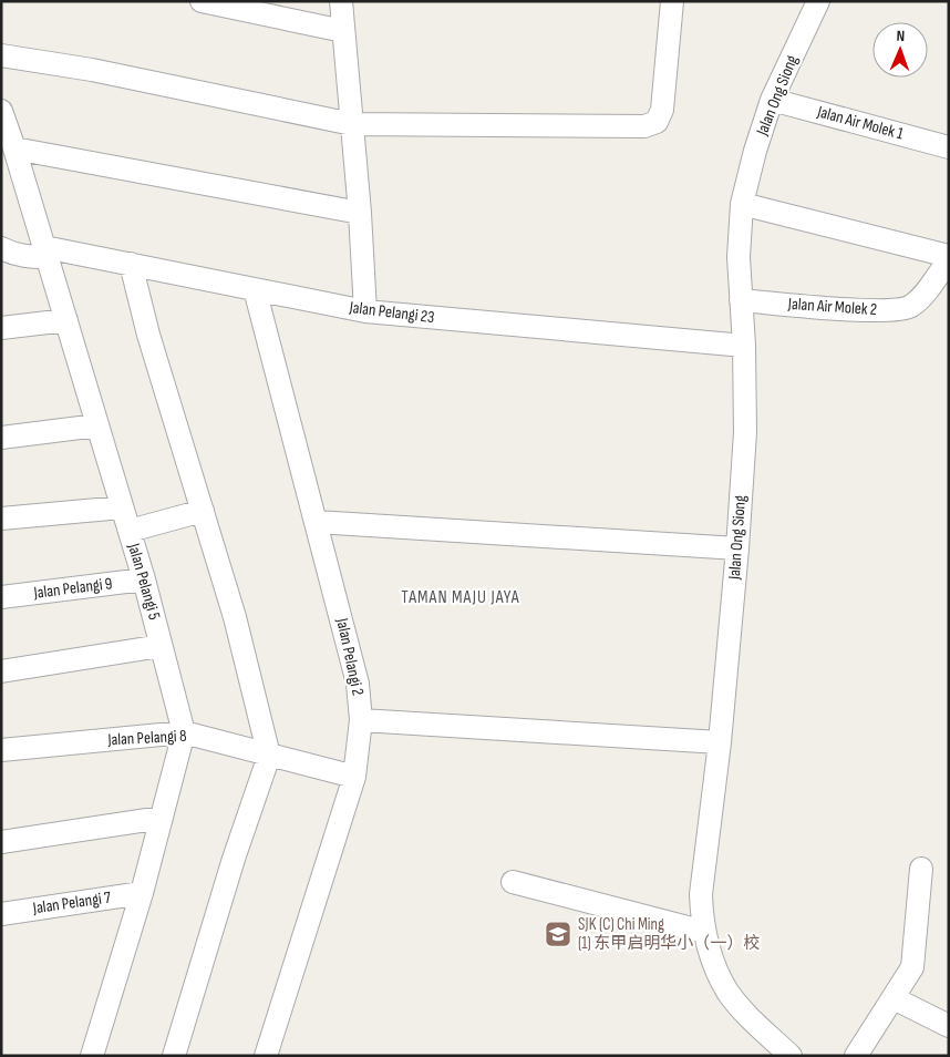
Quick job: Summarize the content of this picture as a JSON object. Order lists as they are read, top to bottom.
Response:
{
  "streets": {
    "street": [
      "Jalan Ong Siong",
      "Jalan Air Molek 1",
      "Jalan Air Molek 2",
      "Jalan Pelangi 23",
      "Jalan Pelangi 5",
      "Jalan Pelangi 9",
      "Jalan Pelangi 2",
      "Jalan Pelangi 8",
      "Jalan Pelangi 7"
    ]
  },
  "crossings": [
    ["Jalan Ong Siong", "Jalan Air Molek 1"],
    ["Jalan Ong Siong", "Jalan Air Molek 2"],
    ["Jalan Ong Siong", "Jalan Pelangi 23"],
    ["Jalan Pelangi 23", "Jalan Pelangi 5"],
    ["Jalan Pelangi 23", "Jalan Pelangi 2"],
    ["Jalan Pelangi 5", "Jalan Pelangi 9"],
    ["Jalan Pelangi 5", "Jalan Pelangi 8"],
    ["Jalan Pelangi 5", "Jalan Pelangi 7"],
    ["Jalan Pelangi 2", "Jalan Pelangi 8"]
  ],
  "districts": ["TAMAN MAJU JAYA"],
  "places": {
    "school or university": ["SJK (C) Chi Ming (1) 东甲启明华小（一）校"]
  },
  "north": "top"
}
